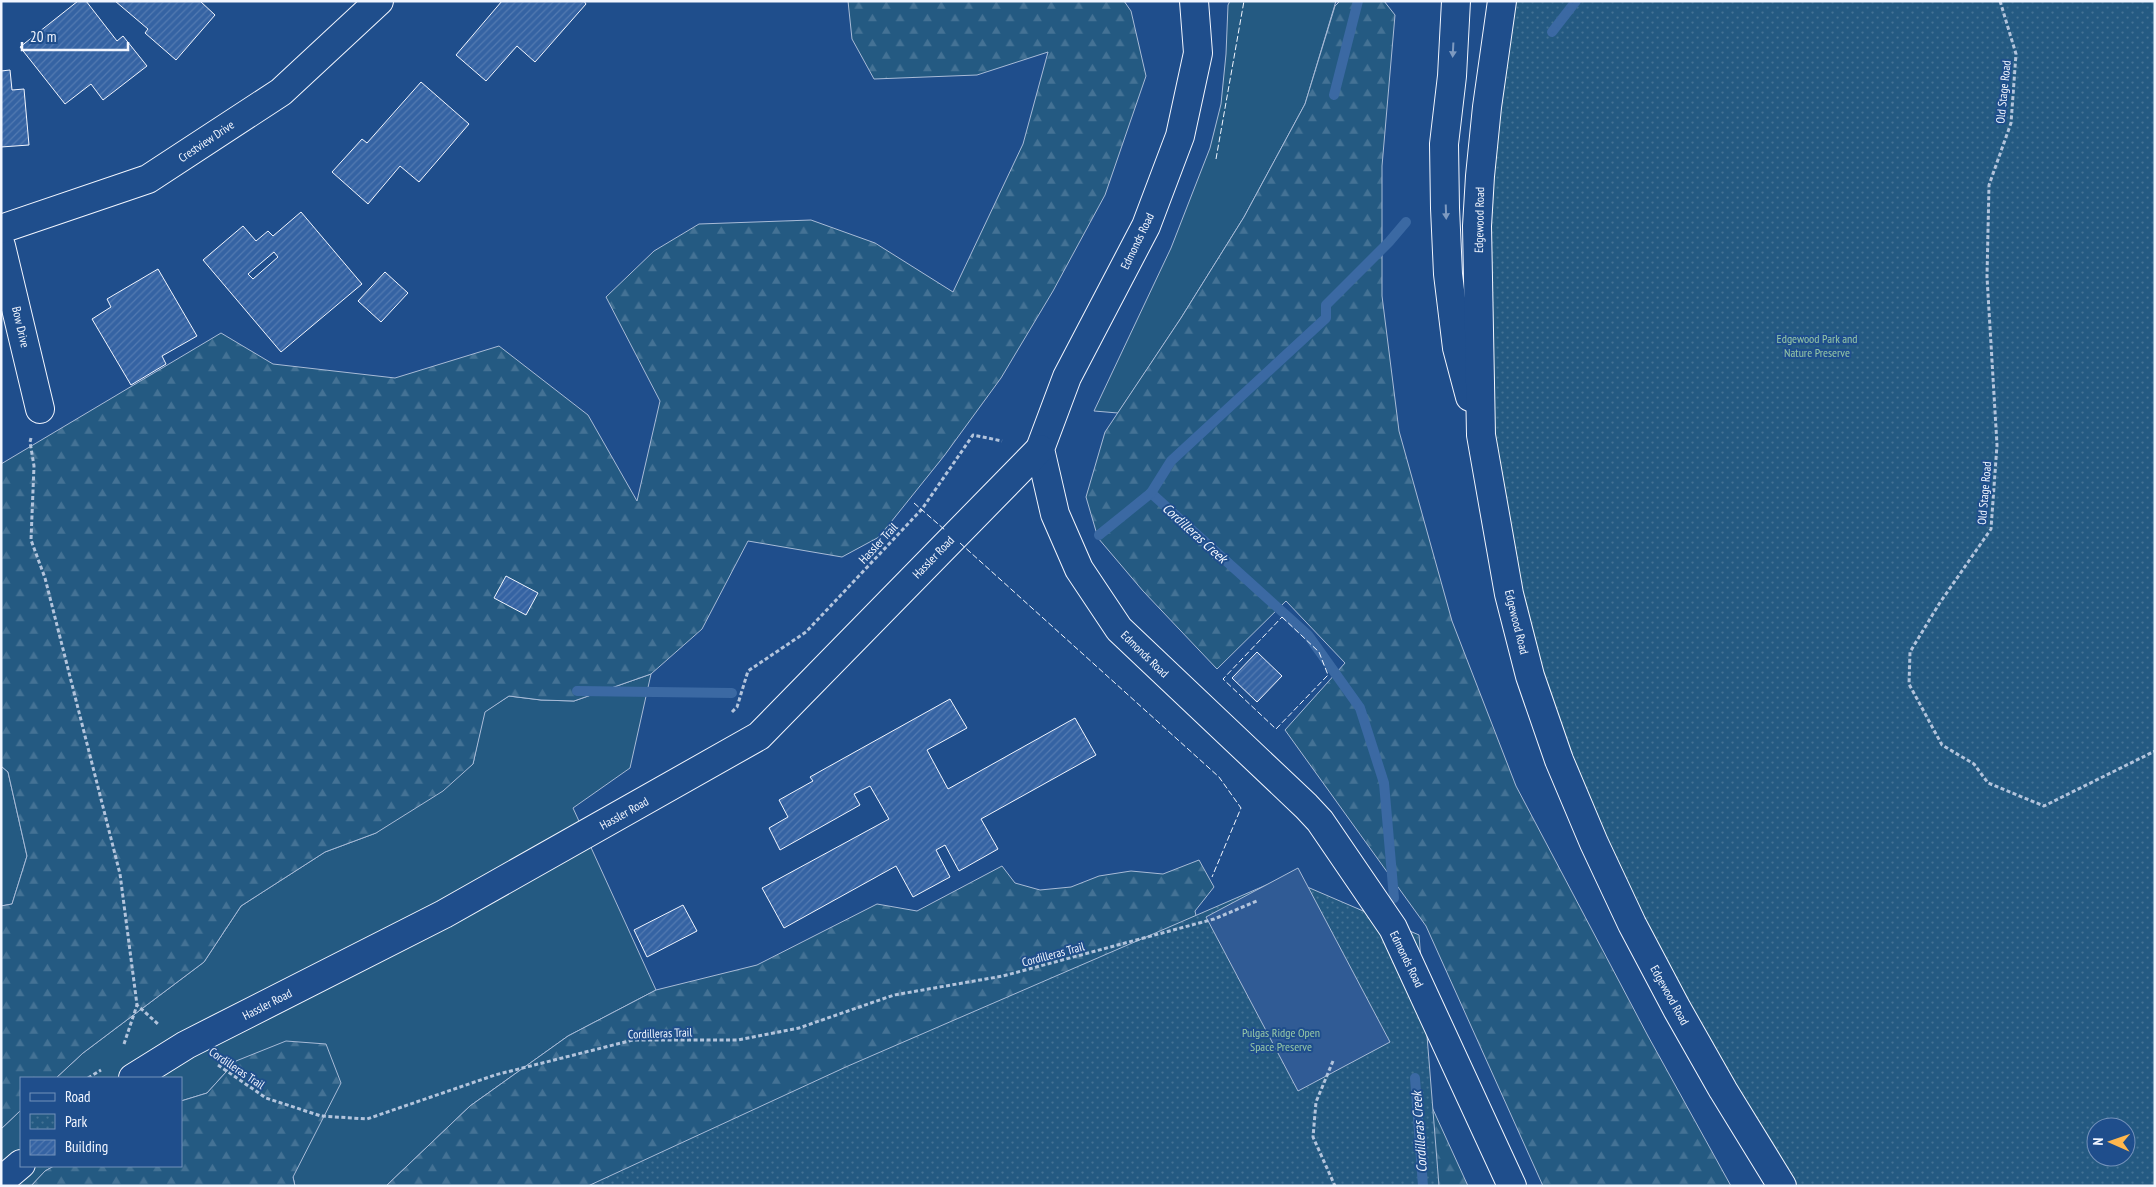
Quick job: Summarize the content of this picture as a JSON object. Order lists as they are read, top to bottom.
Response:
{
  "streets": {
    "street": [
      "Crestview Drive",
      "Edgewood Road",
      "Edmonds Road",
      "Bow Drive",
      "Hassler Road"
    ],
    "path": ["Old Stage Road", "Hassler Trail", "Cordilleras Trail"]
  },
  "crossings": [
    ["Edmonds Road", "Hassler Trail"],
    ["Edmonds Road", "Hassler Road"],
    ["Hassler Trail", "Hassler Road"],
    ["Hassler Road", "Cordilleras Trail"]
  ],
  "water": ["Cordilleras Creek"],
  "parks": ["Edgewood Park and Nature Preserve", "Pulgas Ridge Open Space Preserve"],
  "legend": ["Road", "Park", "Building"],
  "scale_bar": "20 m",
  "north": "left"
}
